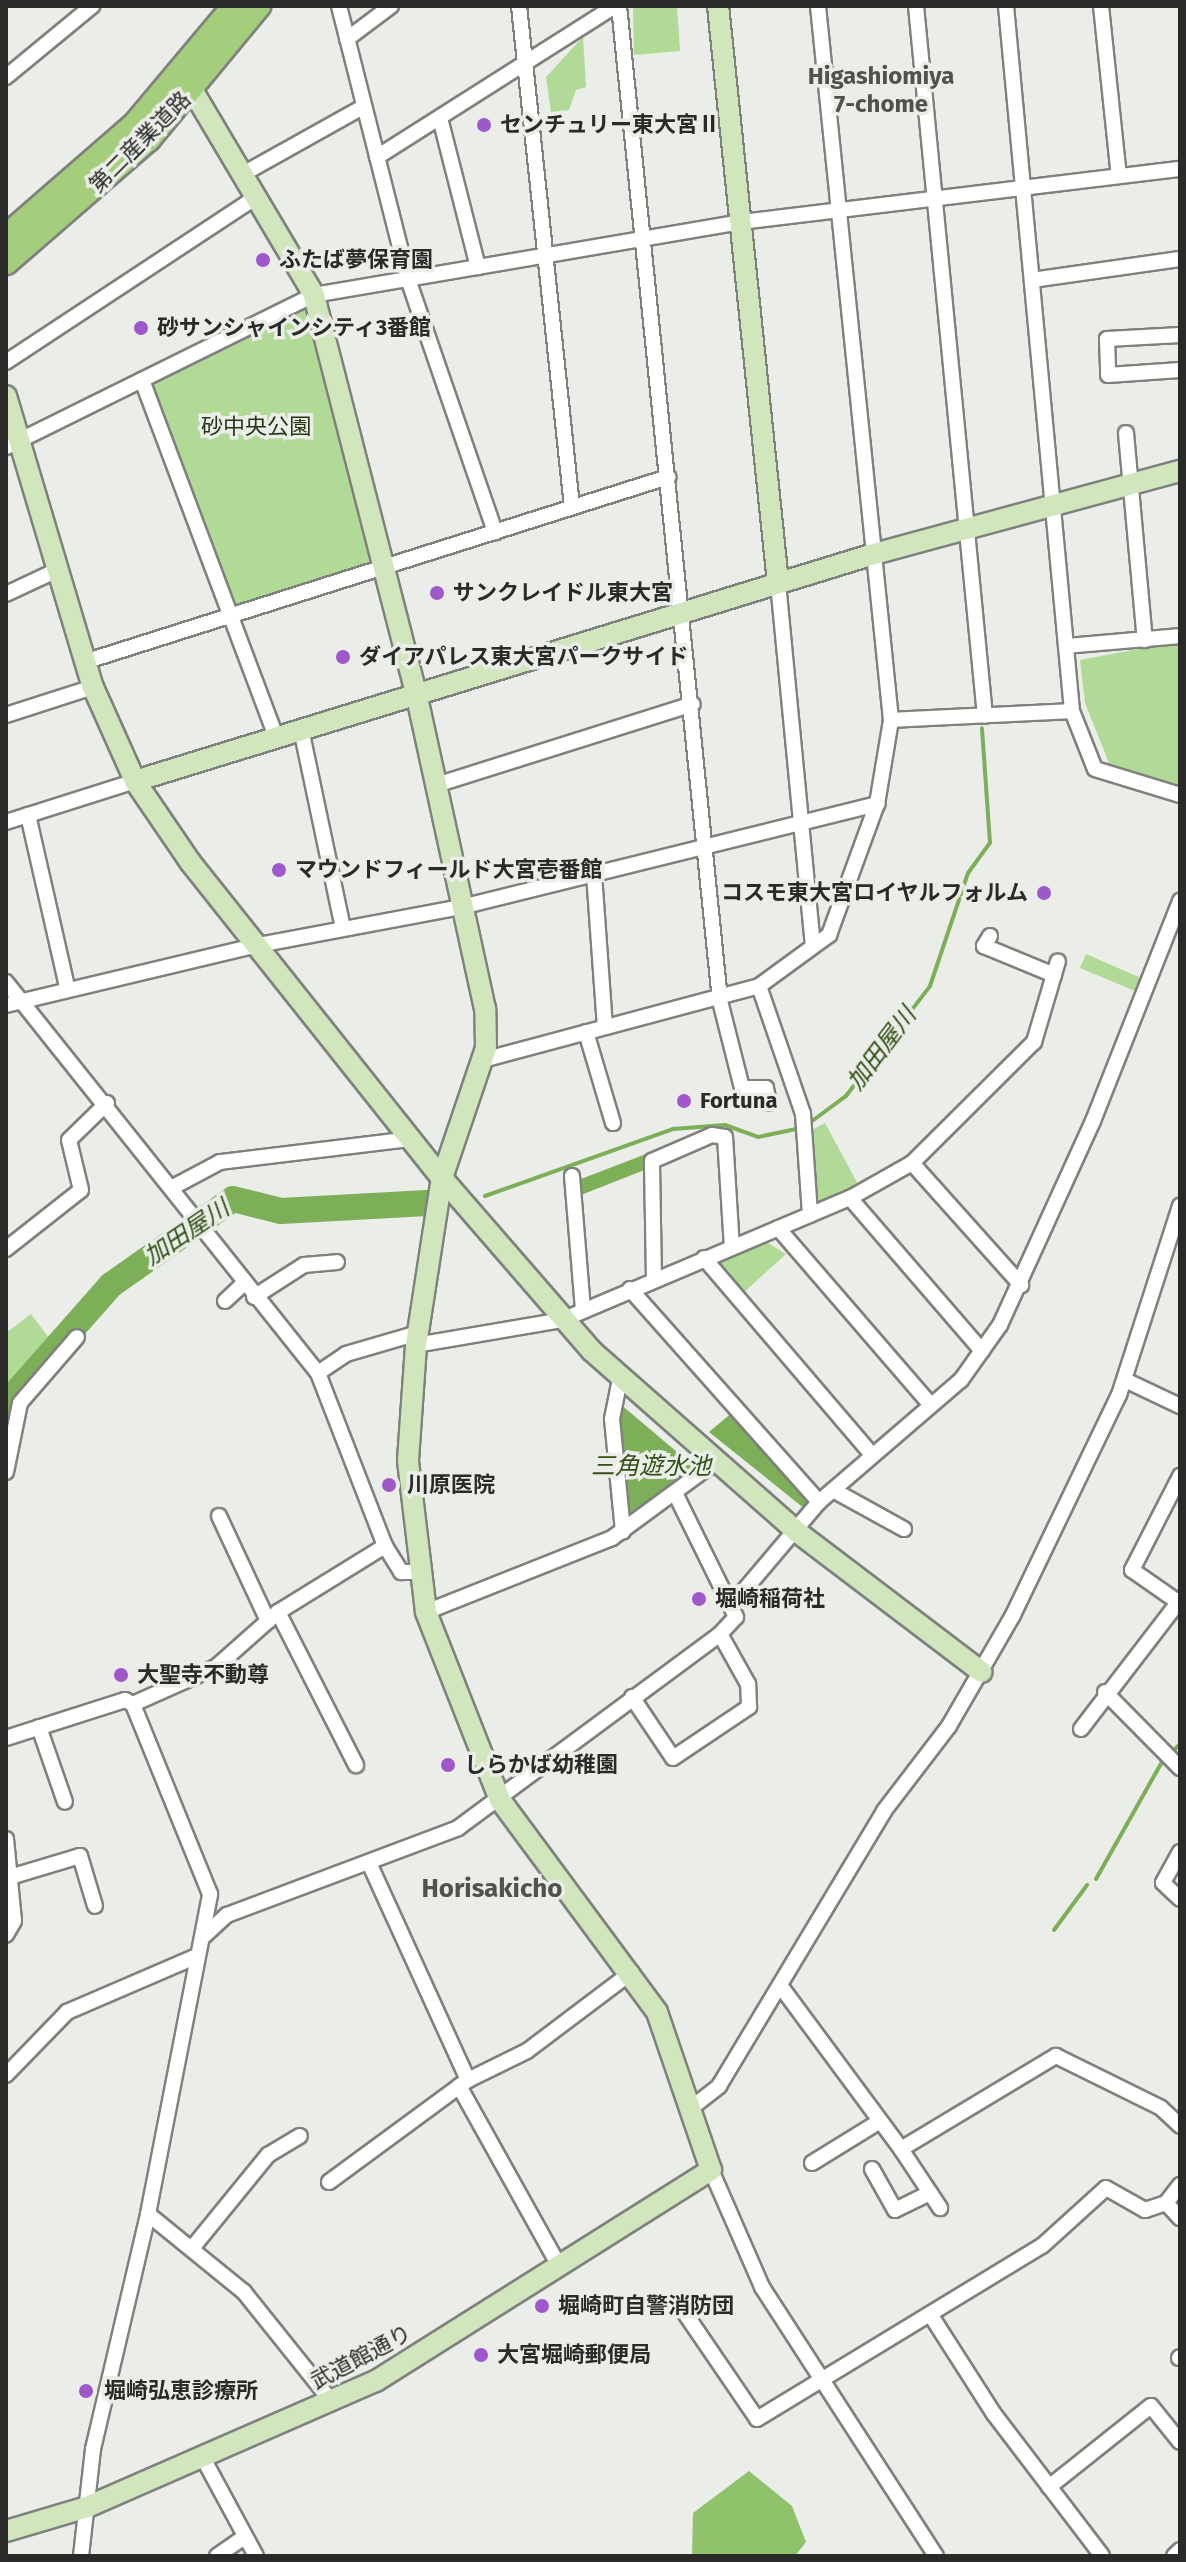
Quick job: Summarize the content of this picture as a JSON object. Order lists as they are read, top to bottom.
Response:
{
  "streets": {
    "main road": ["第二産業道路"],
    "street": ["武道館通り"]
  },
  "districts": ["Higashiomiya 7-chome", "Horisakicho"],
  "water": ["加田屋川", "三角遊水池"],
  "parks": ["砂中央公園"],
  "places": [
    "センチュリー東大宮Ⅱ",
    "ふたば夢保育園",
    "砂サンシャインシティ3番館",
    "サンクレイドル東大宮",
    "ダイアパレス東大宮パークサイド",
    "マウンドフィールド大宮壱番館",
    "コスモ東大宮ロイヤルフォルム",
    "Fortuna",
    "川原医院",
    "堀崎稲荷社",
    "大聖寺不動尊",
    "しらかば幼稚園",
    "堀崎町自警消防団",
    "大宮堀崎郵便局",
    "堀崎弘恵診療所"
  ]
}
